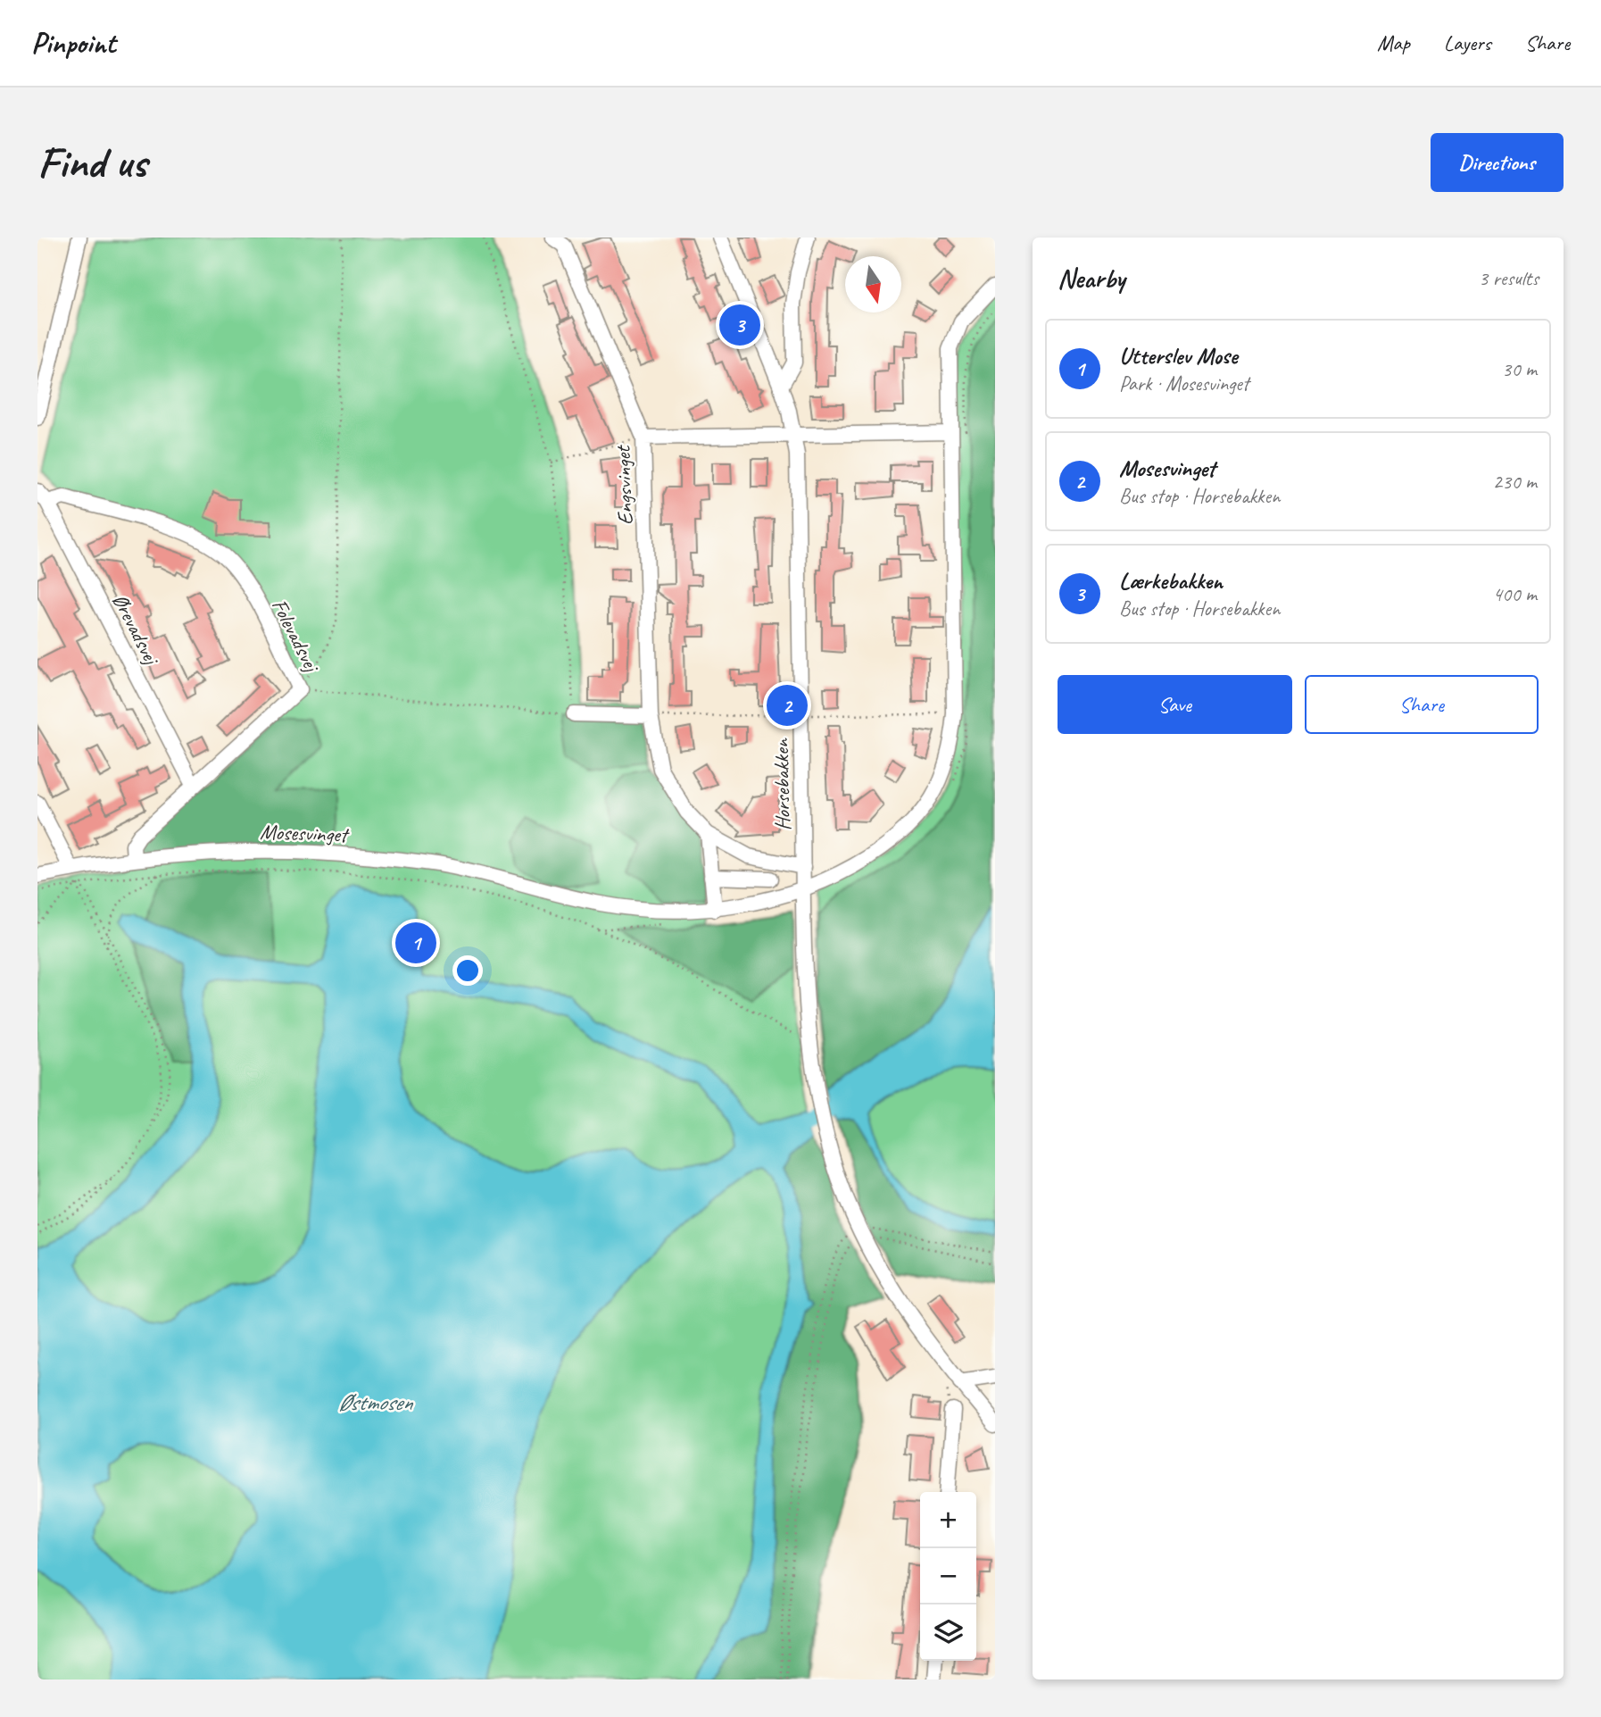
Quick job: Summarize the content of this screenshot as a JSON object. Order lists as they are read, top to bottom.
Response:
{
  "streets": {
    "street": [
      "Engsvinget",
      "Ørevadsvej",
      "Folevadsvej",
      "Horsebakken",
      "Mosesvinget"
    ]
  },
  "crossings": [
    ["Engsvinget", "Horsebakken"],
    ["Ørevadsvej", "Folevadsvej"],
    ["Folevadsvej", "Mosesvinget"],
    ["Horsebakken", "Mosesvinget"]
  ],
  "water": ["Østmosen"],
  "north": "bottom",
  "page": {
    "header": "Pinpoint",
    "nav": ["Map", "Layers", "Share"],
    "buttons": [
      "Directions",
      ["Save", "Share"]
    ],
    "title": "Find us",
    "heading": ["Nearby", "3 results"],
    "pins": ["3", "2", "1"],
    "list": [
      {
        "mark": "1",
        "name": "Utterslev Mose",
        "note": "Park · Mosesvinget",
        "value": "30 m"
      },
      {
        "mark": "2",
        "name": "Mosesvinget",
        "note": "Bus stop · Horsebakken",
        "value": "230 m"
      },
      {
        "mark": "3",
        "name": "Lærkebakken",
        "note": "Bus stop · Horsebakken",
        "value": "400 m"
      }
    ],
    "map_buttons": ["+", "−"]
  }
}
